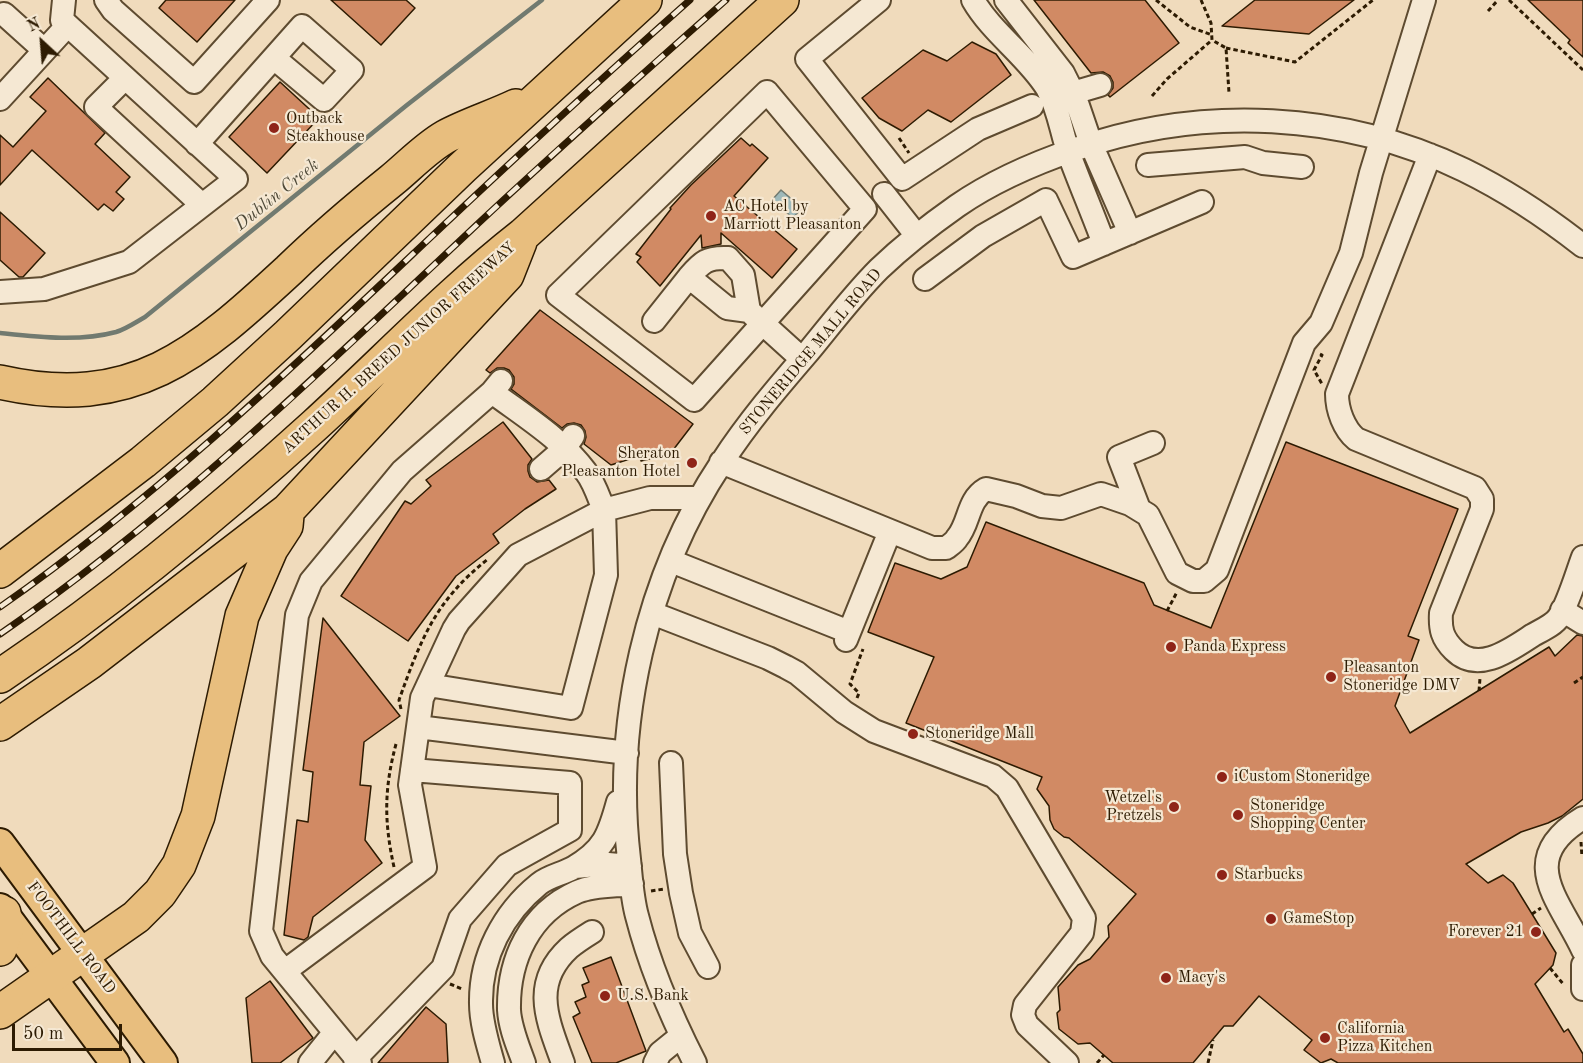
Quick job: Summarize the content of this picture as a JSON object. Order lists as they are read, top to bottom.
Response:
{
  "streets": {
    "highway": ["ARTHUR H. BREED JUNIOR FREEWAY"],
    "main road": ["FOOTHILL ROAD"],
    "street": ["STONERIDGE MALL ROAD"]
  },
  "water": ["Dublin Creek"],
  "places": [
    "Outback Steakhouse",
    "AC Hotel by Marriott Pleasanton",
    "Sheraton Pleasanton Hotel",
    "Panda Express",
    "Pleasanton Stoneridge DMV",
    "Stoneridge Mall",
    "iCustom Stoneridge",
    "Wetzel's Pretzels",
    "Stoneridge Shopping Center",
    "Starbucks",
    "GameStop",
    "Forever 21",
    "Macy's",
    "U.S. Bank",
    "California Pizza Kitchen"
  ],
  "scale_bar": "50 m",
  "north": "top left"
}
